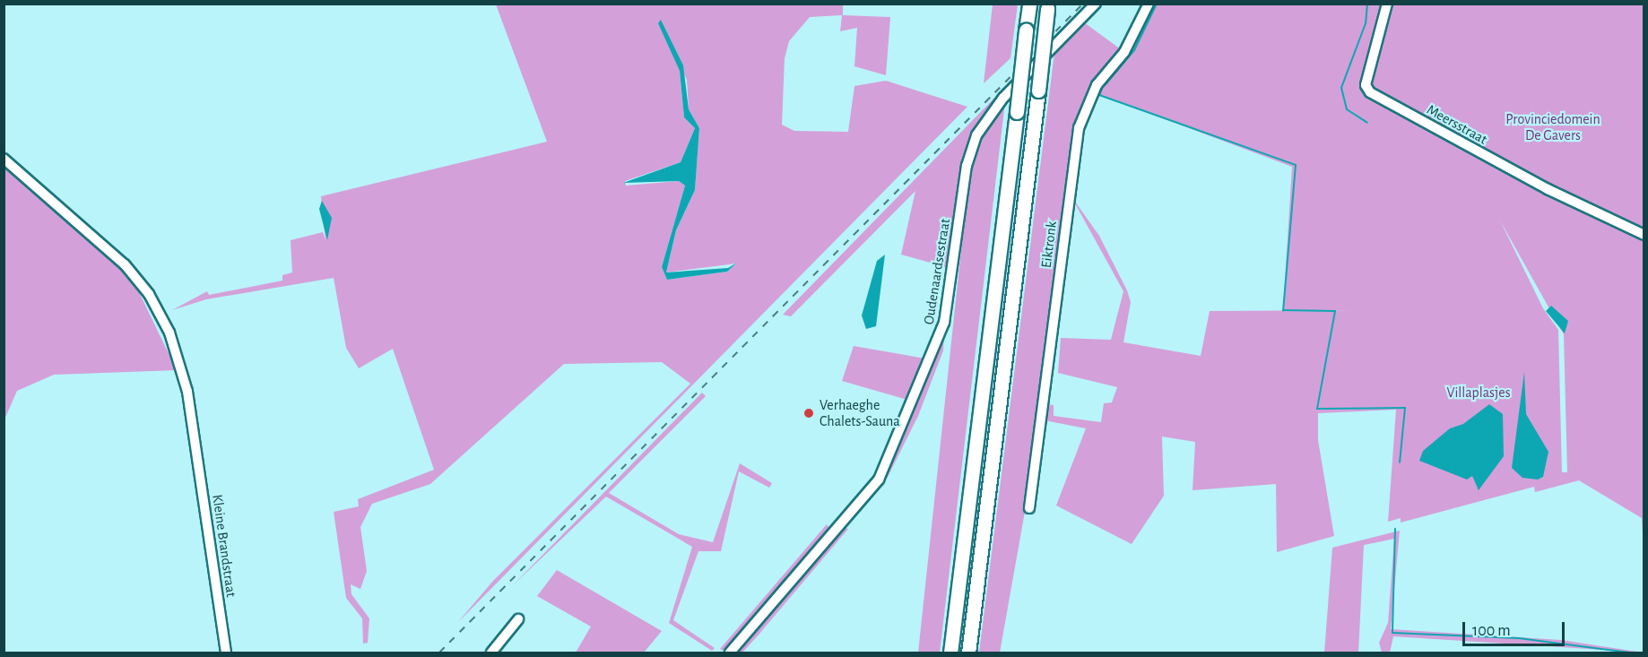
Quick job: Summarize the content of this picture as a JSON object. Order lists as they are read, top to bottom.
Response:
{
  "streets": {
    "street": [
      "Meersstraat",
      "Eiktronk",
      "Oudenaardsestraat",
      "Kleine Brandstraat"
    ]
  },
  "parks": ["Provinciedomein De Gavers", "Villaplasjes"],
  "places": ["Verhaeghe Chalets-Sauna"],
  "scale_bar": "100 m"
}
